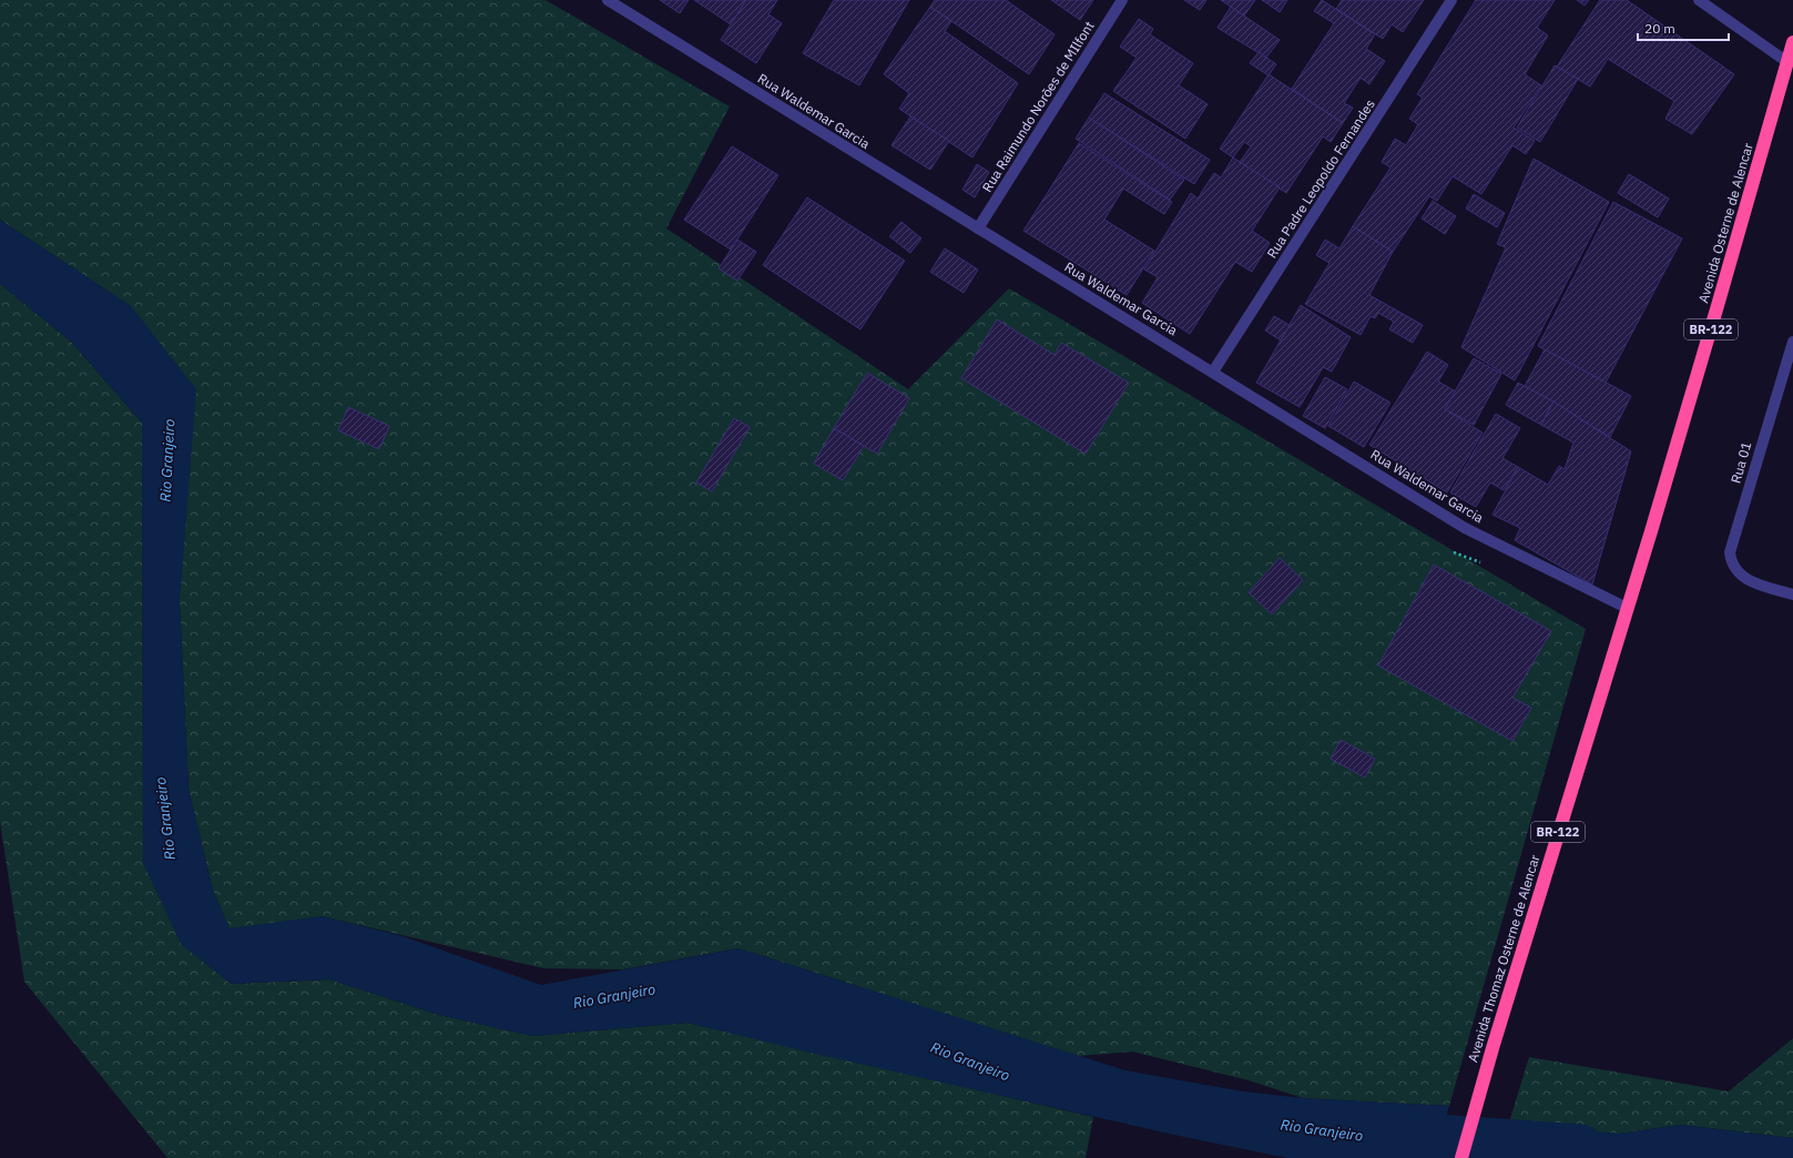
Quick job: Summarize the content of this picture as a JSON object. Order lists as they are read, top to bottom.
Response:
{
  "streets": {
    "highway": ["Avenida Osterne de Alencar", "BR-122", "Avenida Thomaz Osterne de Alencar"],
    "street": [
      "Rua Raimundo Norões de MIlfont",
      "Rua Waldemar Garcia",
      "Rua Padre Leopoldo Fernandes",
      "Rua 01"
    ]
  },
  "crossings": [
    ["Rua Raimundo Norões de MIlfont", "Rua Waldemar Garcia"],
    ["Rua Waldemar Garcia", "Rua Padre Leopoldo Fernandes"],
    ["Rua Waldemar Garcia", "Avenida Osterne de Alencar"],
    ["Rua Waldemar Garcia", "Avenida Thomaz Osterne de Alencar"],
    ["Avenida Osterne de Alencar", "Avenida Thomaz Osterne de Alencar"]
  ],
  "water": ["Rio Granjeiro"],
  "scale_bar": "20 m"
}
